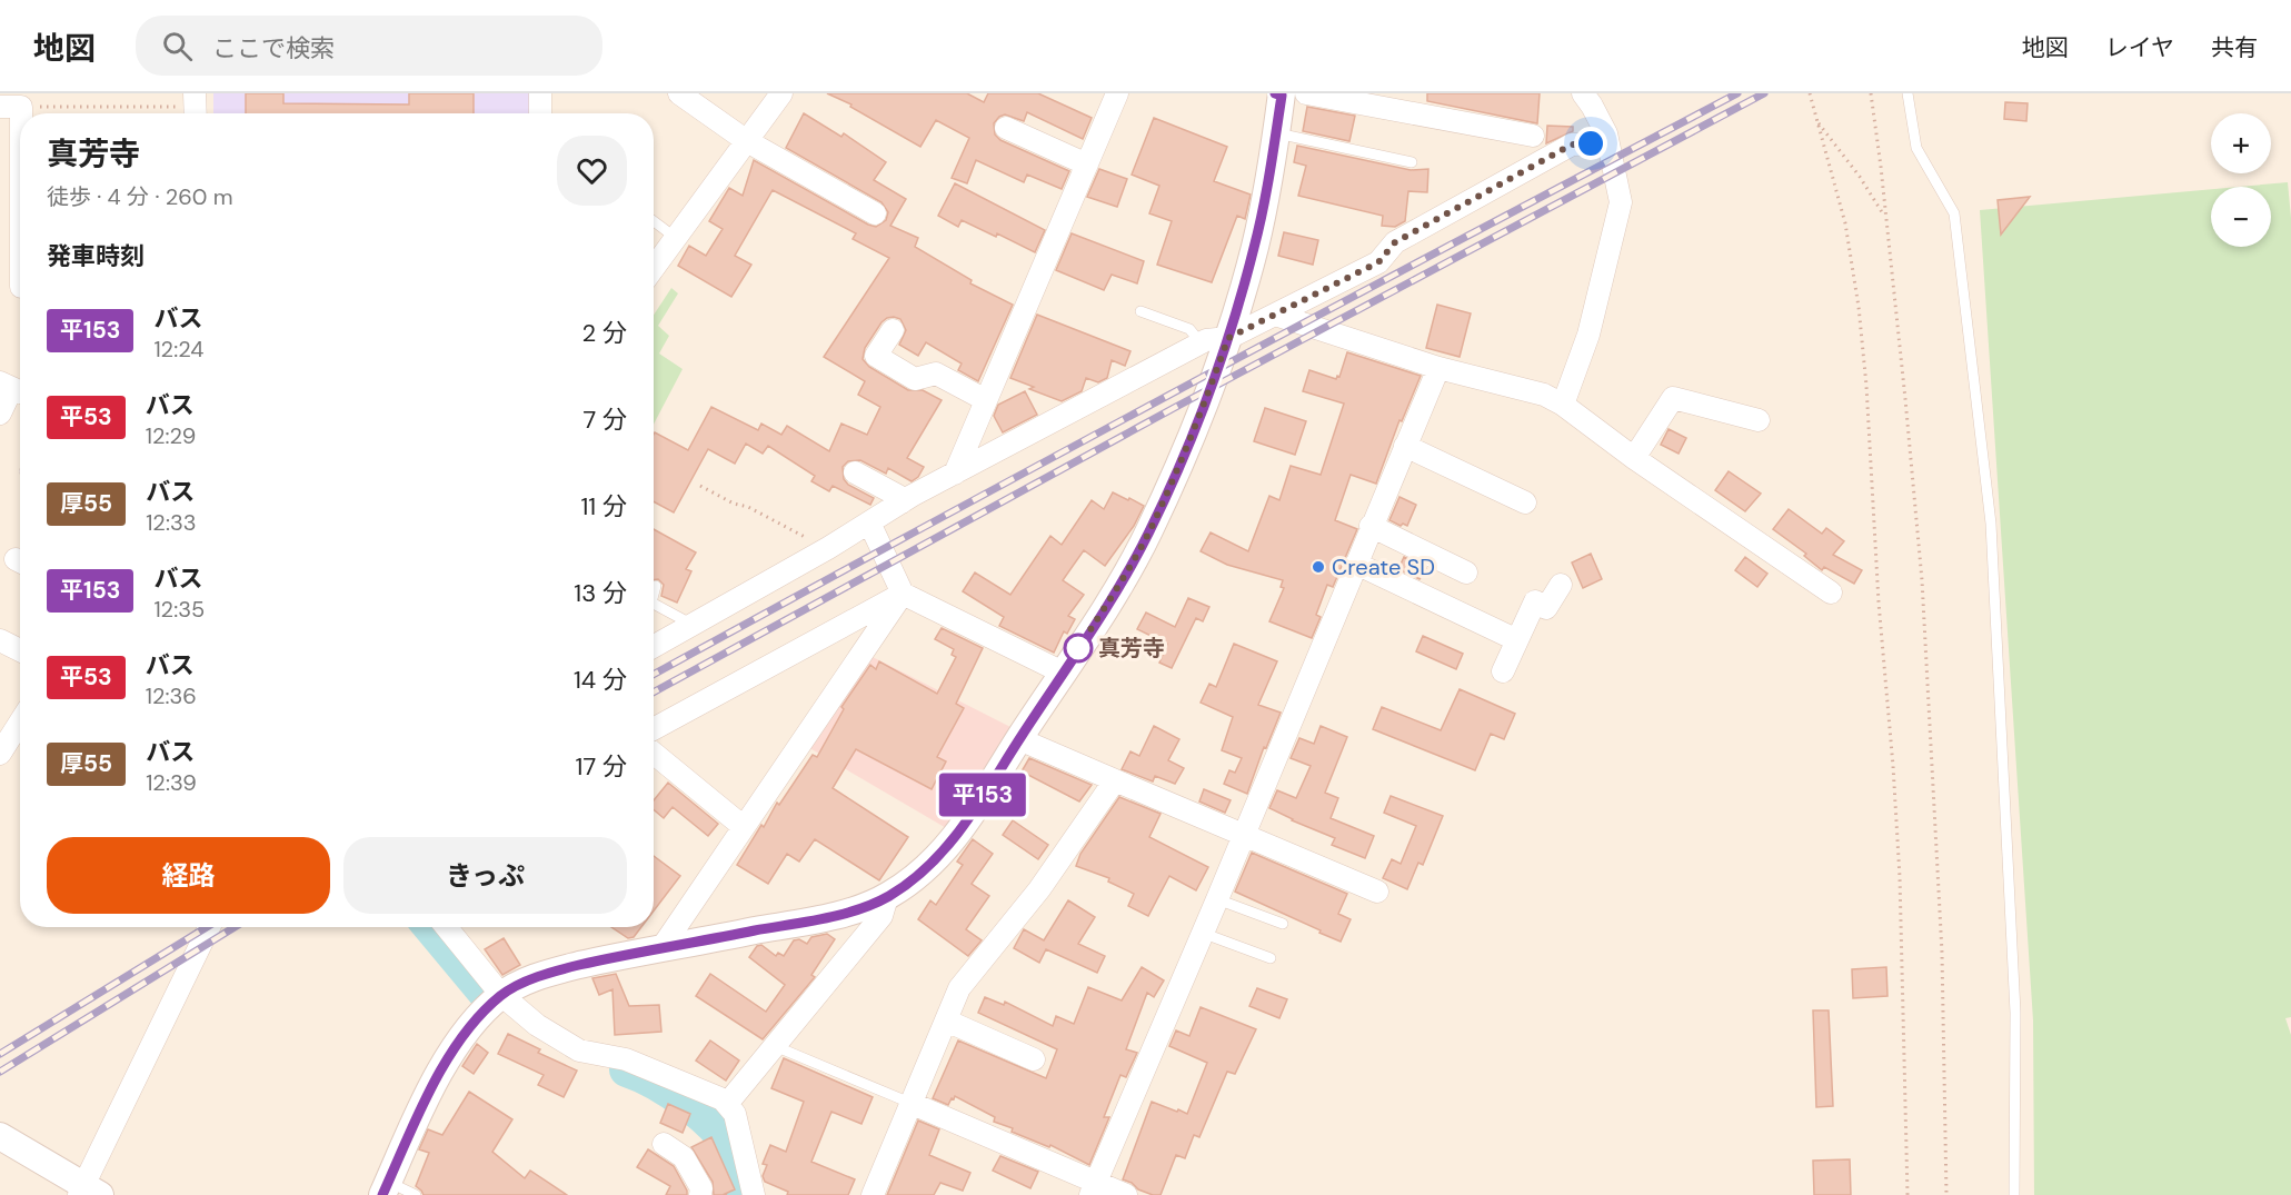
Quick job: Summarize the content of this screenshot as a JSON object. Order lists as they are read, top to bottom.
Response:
{
  "places": ["Create SD", "真芳寺"],
  "lines": ["bus line 平153"],
  "page": {
    "header": "地図",
    "search": "ここで検索",
    "nav": ["地図", "レイヤ", "共有"],
    "on_map": "平153",
    "map_buttons": ["+", "−"],
    "heading": [
      ["真芳寺", "徒歩 · 4 分 · 260 m"],
      "発車時刻"
    ],
    "list": [
      {
        "mark": "平153",
        "name": "バス",
        "note": "12:24",
        "value": "2 分"
      },
      {
        "mark": "平53",
        "name": "バス",
        "note": "12:29",
        "value": "7 分"
      },
      {
        "mark": "厚55",
        "name": "バス",
        "note": "12:33",
        "value": "11 分"
      },
      {
        "mark": "平153",
        "name": "バス",
        "note": "12:35",
        "value": "13 分"
      },
      {
        "mark": "平53",
        "name": "バス",
        "note": "12:36",
        "value": "14 分"
      },
      {
        "mark": "厚55",
        "name": "バス",
        "note": "12:39",
        "value": "17 分"
      }
    ],
    "buttons": ["経路", "きっぷ"]
  }
}
